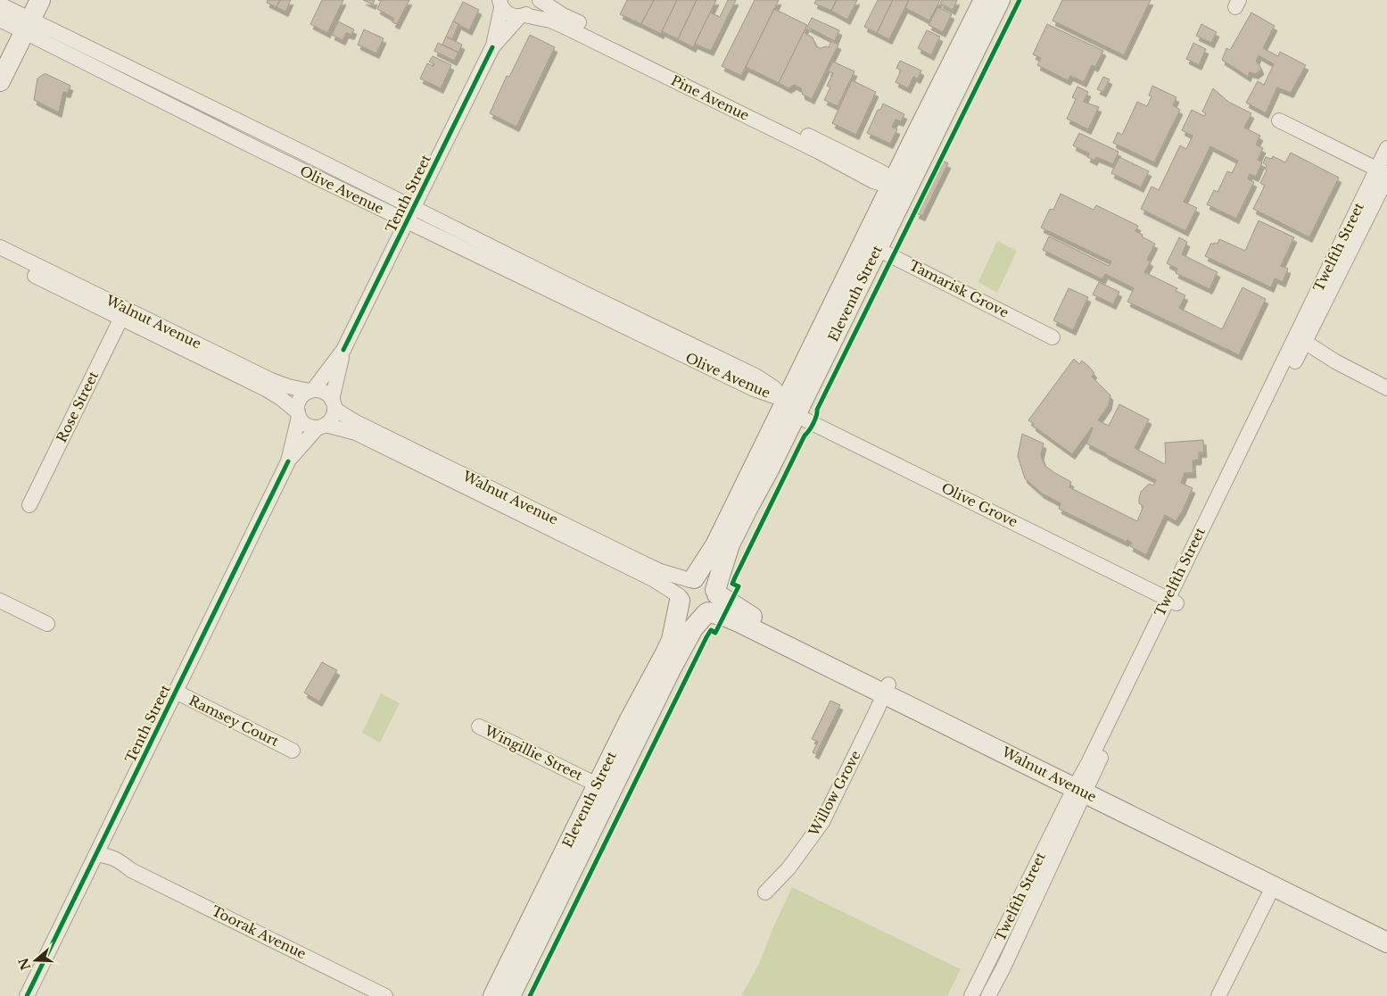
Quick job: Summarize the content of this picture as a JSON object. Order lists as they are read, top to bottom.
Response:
{
  "streets": {
    "main road": ["Eleventh Street", "Walnut Avenue"],
    "street": [
      "Pine Avenue",
      "Olive Avenue",
      "Tenth Street",
      "Twelfth Street",
      "Tamarisk Grove",
      "Rose Street",
      "Olive Grove",
      "Ramsey Court",
      "Wingillie Street",
      "Willow Grove",
      "Toorak Avenue"
    ]
  },
  "crossings": [
    ["Pine Avenue", "Tenth Street"],
    ["Pine Avenue", "Eleventh Street"],
    ["Olive Avenue", "Tenth Street"],
    ["Olive Avenue", "Eleventh Street"],
    ["Olive Avenue", "Olive Grove"],
    ["Tenth Street", "Walnut Avenue"],
    ["Tenth Street", "Ramsey Court"],
    ["Tenth Street", "Toorak Avenue"],
    ["Twelfth Street", "Walnut Avenue"],
    ["Twelfth Street", "Olive Grove"],
    ["Tamarisk Grove", "Eleventh Street"],
    ["Eleventh Street", "Walnut Avenue"],
    ["Eleventh Street", "Olive Grove"],
    ["Eleventh Street", "Wingillie Street"],
    ["Walnut Avenue", "Rose Street"],
    ["Walnut Avenue", "Willow Grove"]
  ],
  "north": "left"
}
